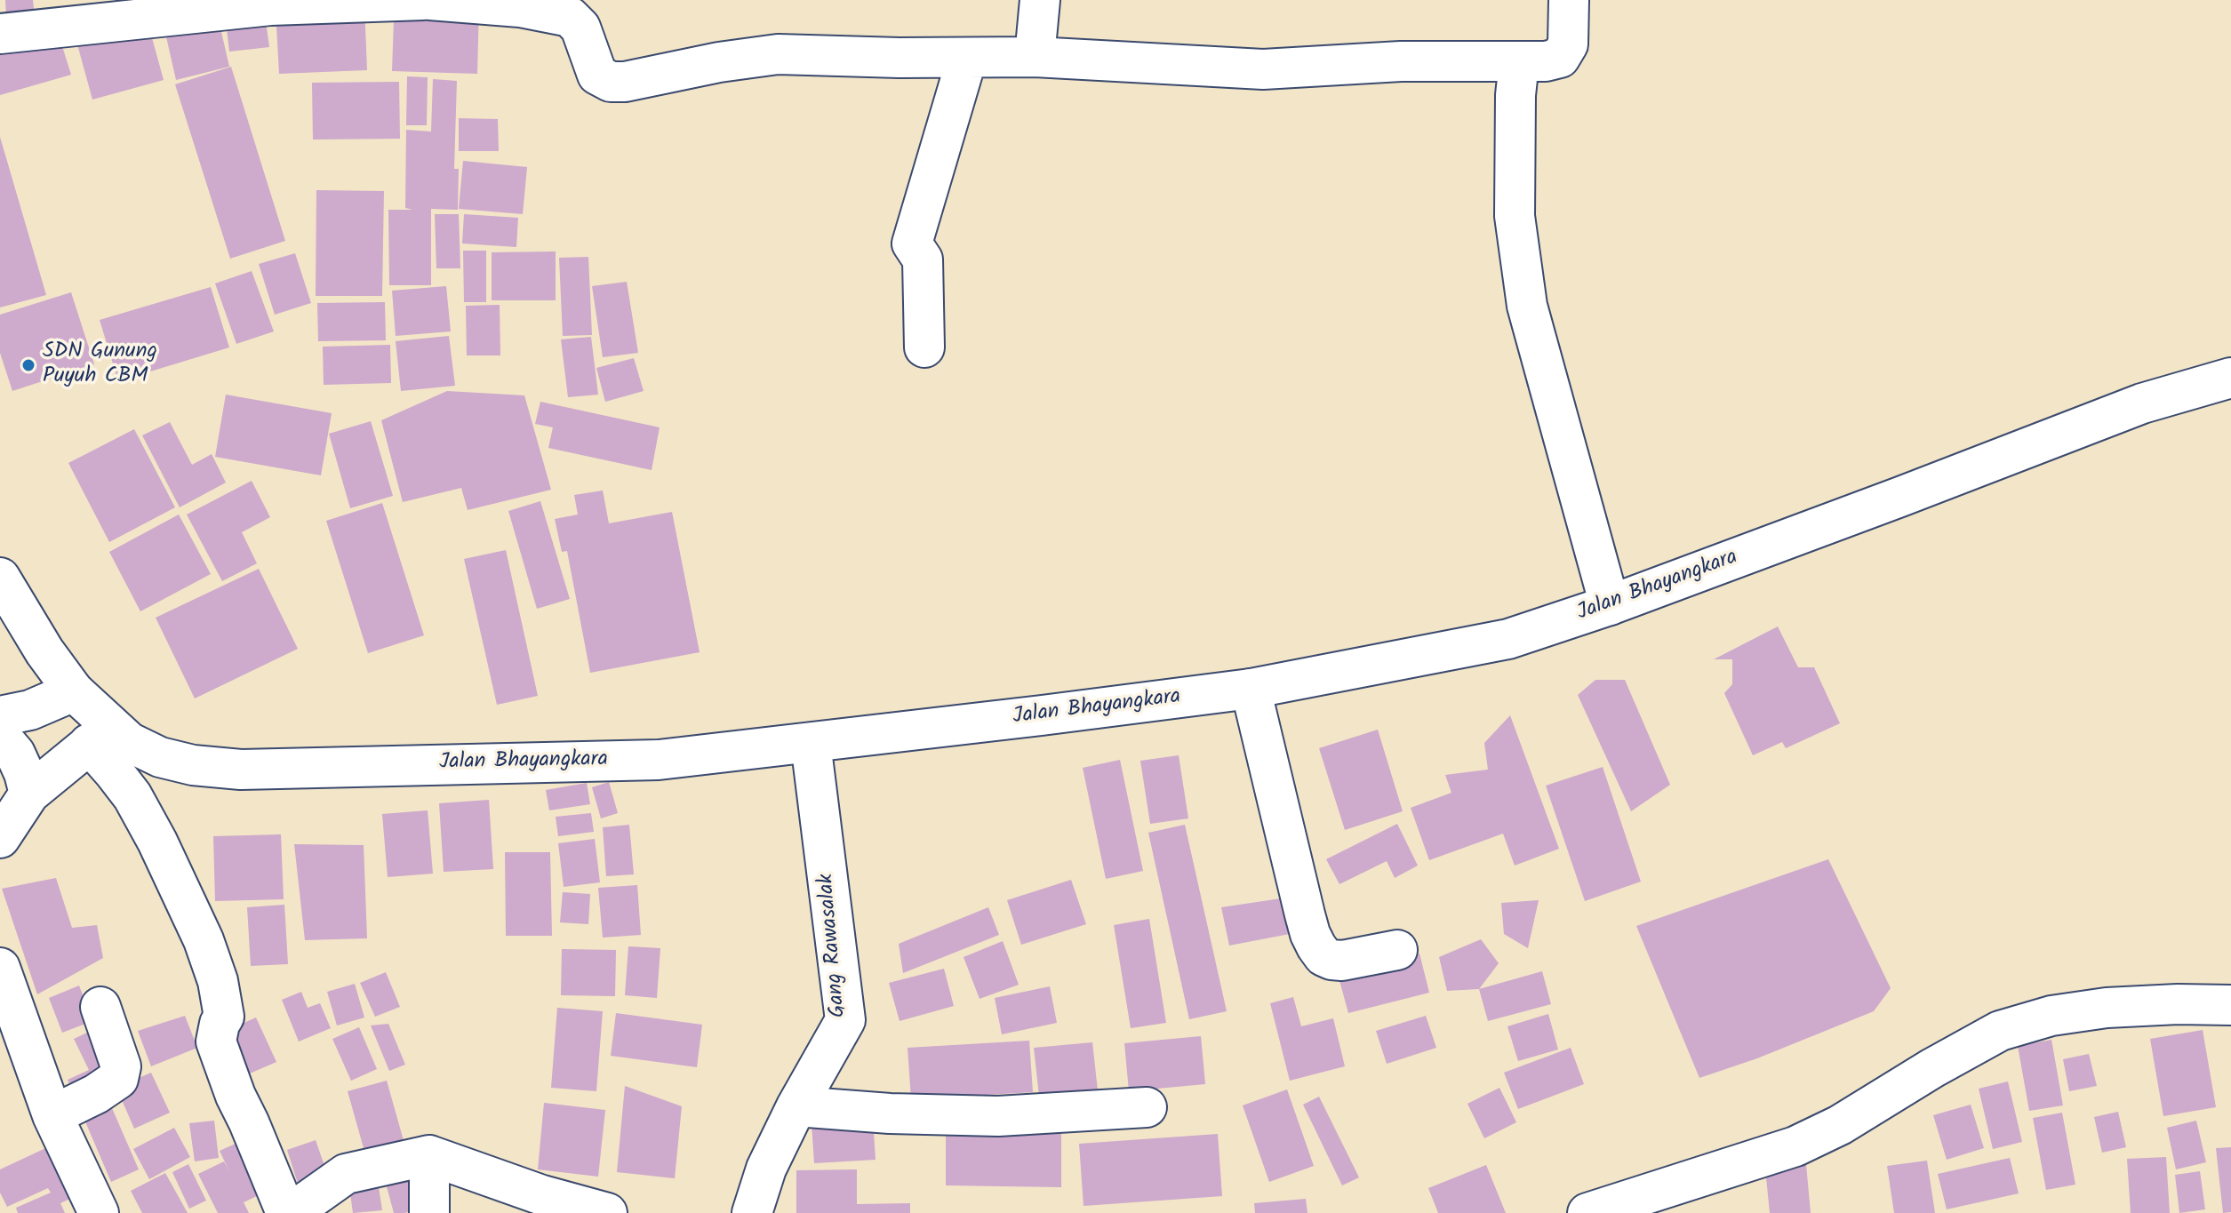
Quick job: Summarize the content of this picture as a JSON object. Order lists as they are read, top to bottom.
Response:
{
  "streets": {
    "main road": ["Jalan Bhayangkara", "Gang Rawasalak"]
  },
  "crossings": [
    ["Jalan Bhayangkara", "Gang Rawasalak"]
  ],
  "places": ["SDN Gunung Puyuh CBM"]
}
